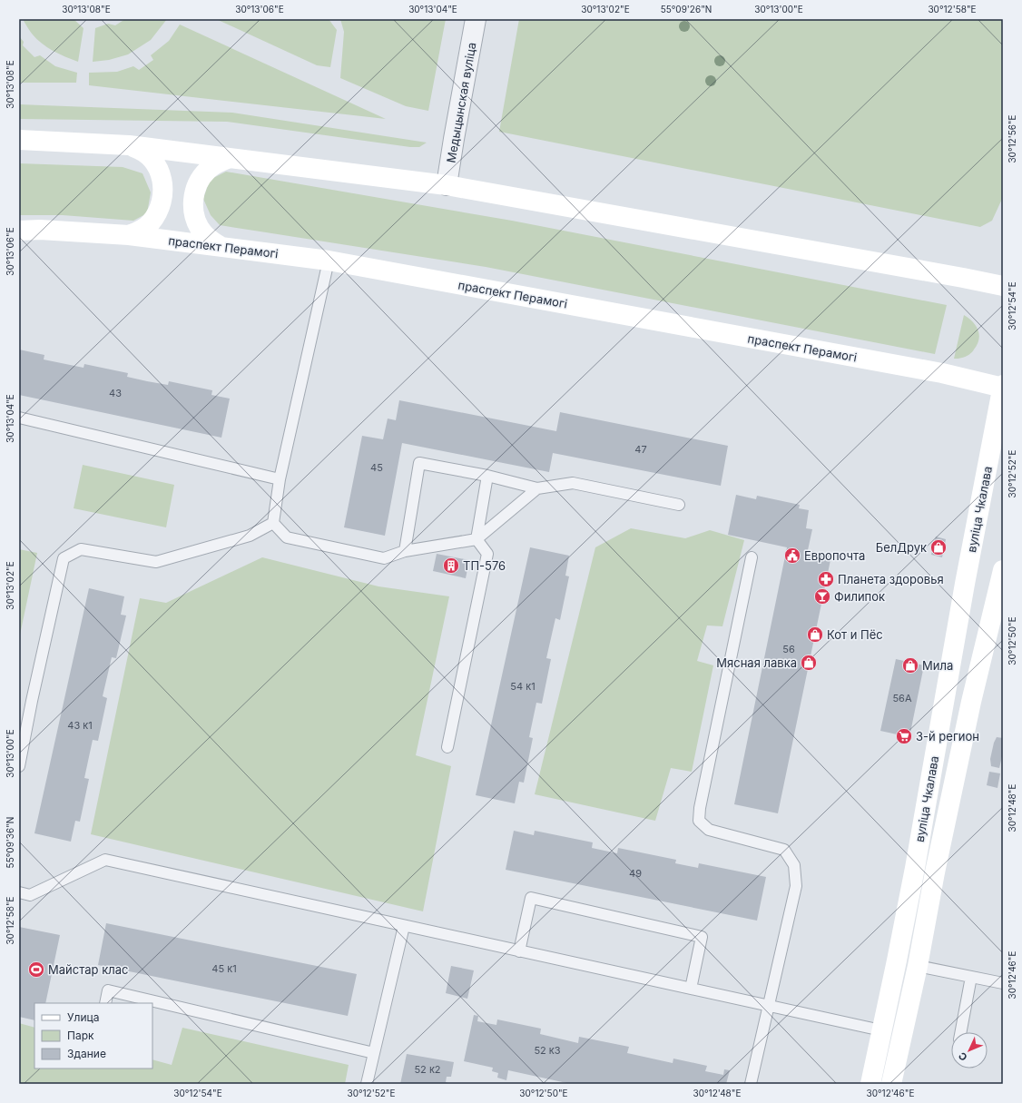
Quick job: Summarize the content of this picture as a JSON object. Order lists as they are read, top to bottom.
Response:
{
  "streets": {
    "main road": ["праспект Перамогі", "вуліца Чкалава"],
    "street": ["Медыцынская вуліца"]
  },
  "crossings": [
    ["праспект Перамогі", "вуліца Чкалава"]
  ],
  "places": {
    "shop": [
      "БелДрук",
      "Кот и Пёс",
      "Мясная лавка",
      "Мила"
    ],
    "public building": ["Европочта"],
    "building": ["ТП-576"],
    "pharmacy": ["Планета здоровья"],
    "bar": ["Филипок"],
    "supermarket": ["3-й регион"],
    "sports": ["Майстар клас"]
  },
  "house_numbers": [
    "43",
    "47",
    "45",
    "56",
    "54 к1",
    "56А",
    "43 к1",
    "49",
    "45 к1",
    "52 к3",
    "52 к2"
  ],
  "legend": ["Улица", "Парк", "Здание"],
  "north": "bottom left",
  "coordinates": [
    "30°13'08\"E",
    "30°13'06\"E",
    "30°13'04\"E",
    "30°13'02\"E",
    "55°09'26\"N",
    "30°13'00\"E",
    "30°12'58\"E",
    "30°12'56\"E",
    "30°12'54\"E",
    "30°12'52\"E",
    "30°12'50\"E",
    "30°12'48\"E",
    "55°09'36\"N",
    "30°12'46\"E"
  ]
}
